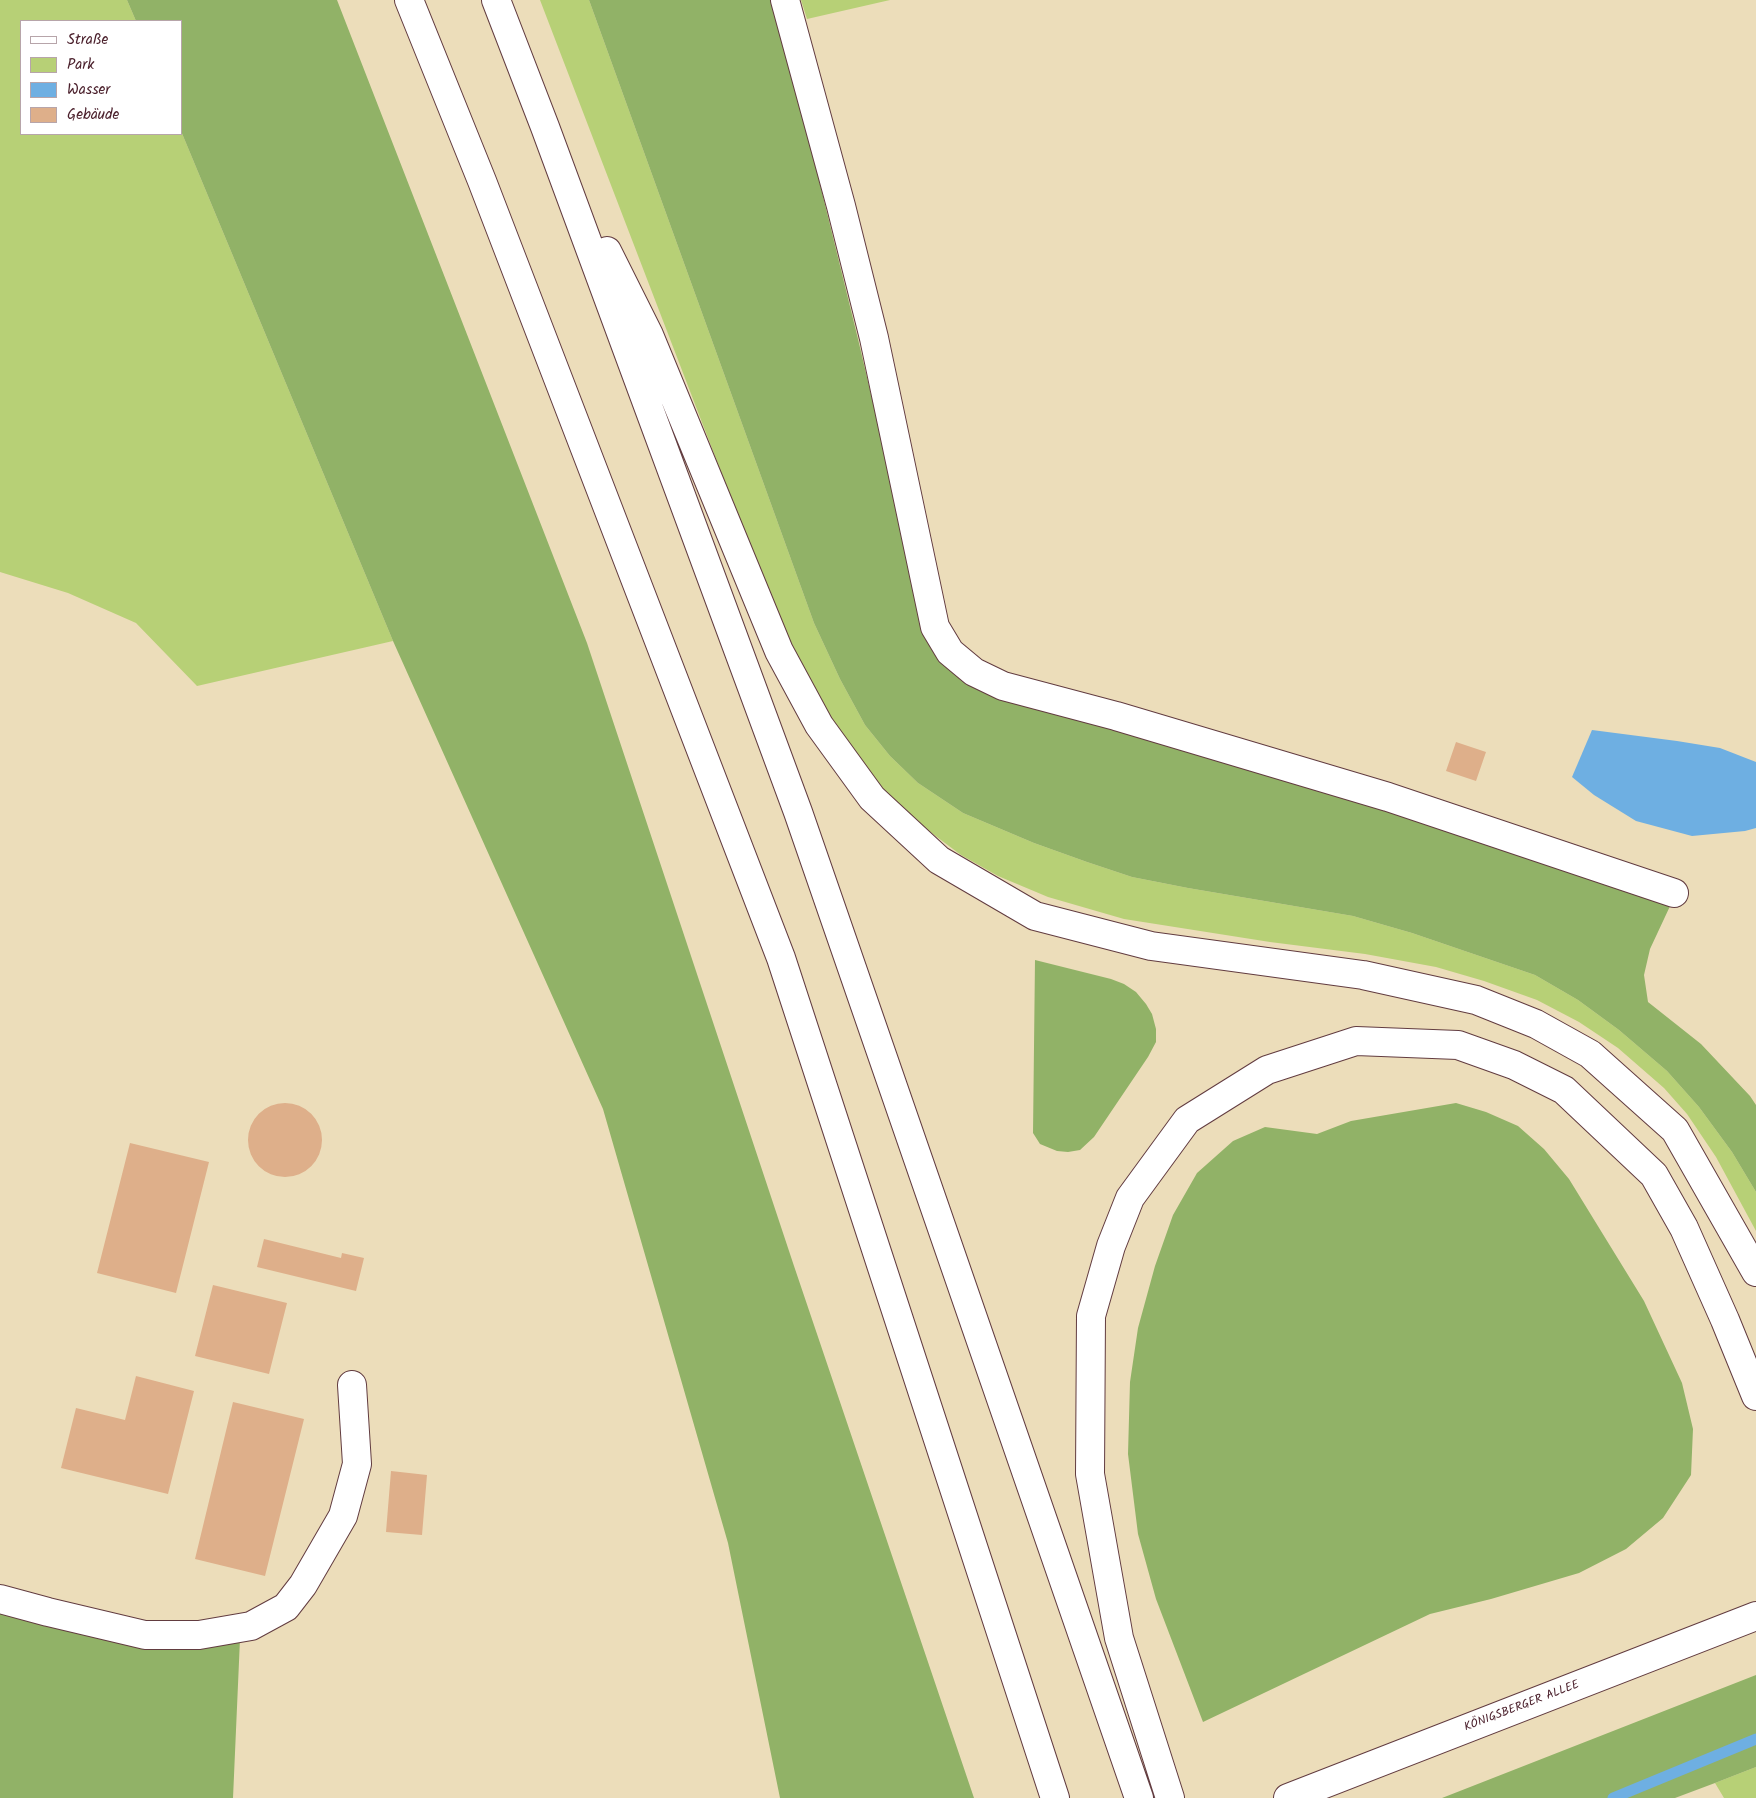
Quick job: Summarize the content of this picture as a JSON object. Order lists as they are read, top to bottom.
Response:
{
  "streets": {
    "main road": ["KÖNIGSBERGER ALLEE"]
  },
  "legend": [
    "Straße",
    "Park",
    "Wasser",
    "Gebäude"
  ]
}
